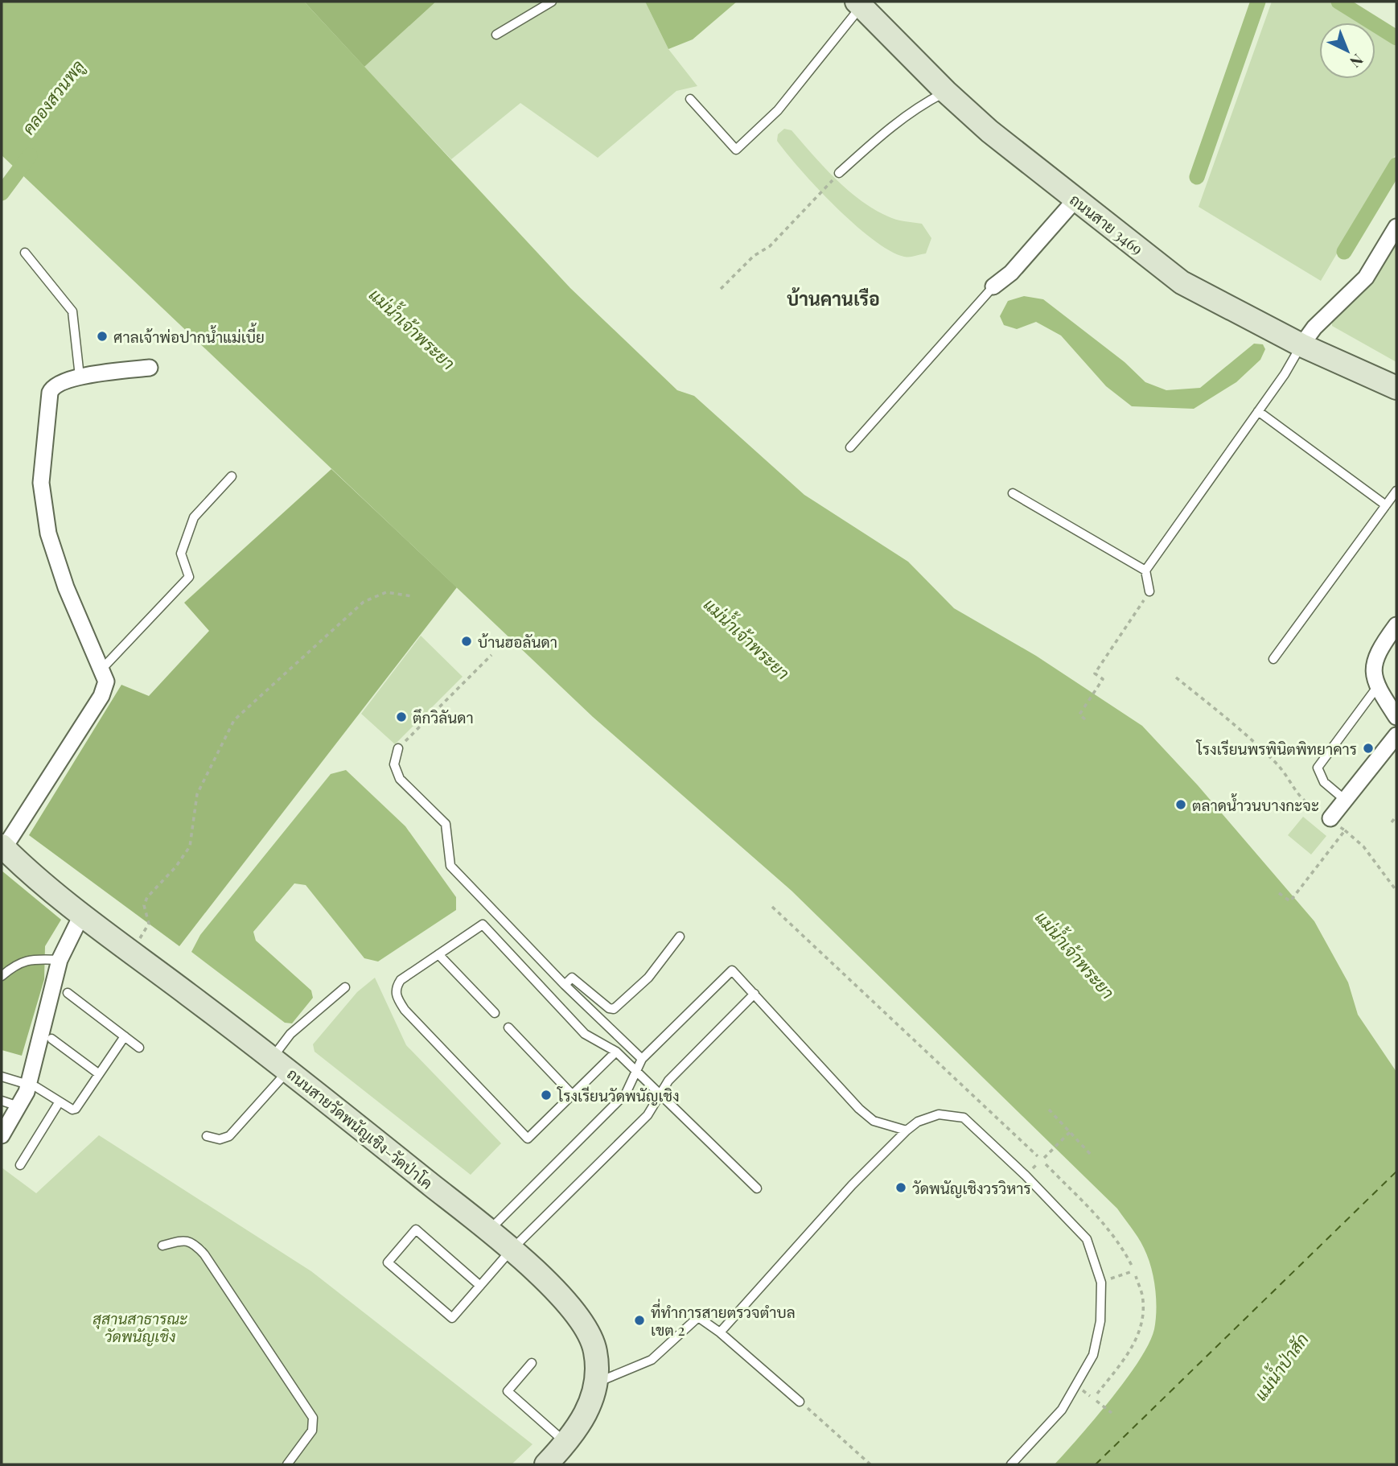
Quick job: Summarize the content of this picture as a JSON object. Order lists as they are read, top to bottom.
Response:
{
  "streets": {
    "main road": ["ถนนสาย 3469", "ถนนสายวัดพนัญเชิง-วัดป่าโค"]
  },
  "districts": ["บ้านคานเรือ"],
  "water": ["คลองสวนพลู", "แม่น้ำเจ้าพระยา", "แม่น้ำป่าสัก"],
  "parks": ["สุสานสาธารณะ วัดพนัญเชิง"],
  "places": [
    "ศาลเจ้าพ่อปากน้ำแม่เบี้ย",
    "บ้านฮอลันดา",
    "ตึกวิลันดา",
    "โรงเรียนพรพินิตพิทยาคาร",
    "ตลาดน้ำวนบางกะจะ",
    "โรงเรียนวัดพนัญเชิง",
    "วัดพนัญเชิงวรวิหาร",
    "ที่ทำการสายตรวจตำบล เขต 2"
  ],
  "north": "bottom right"
}
